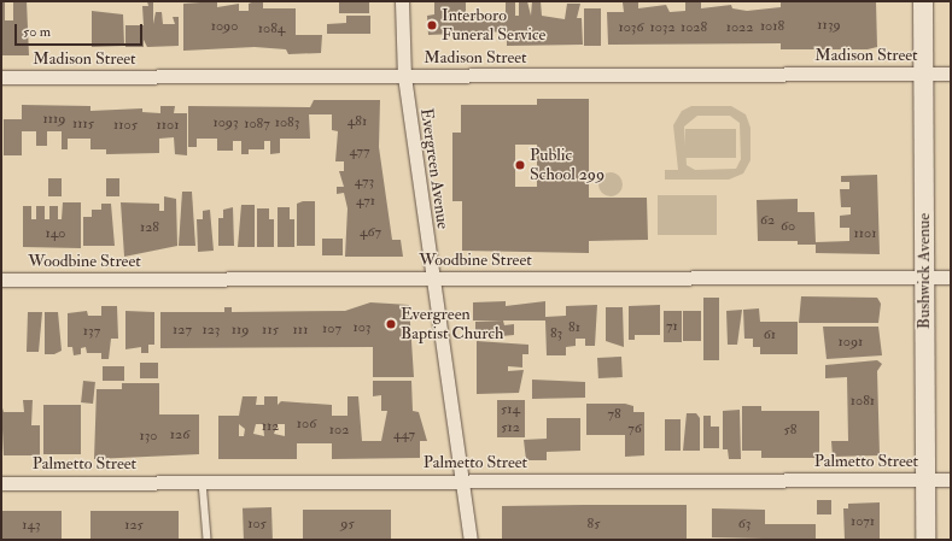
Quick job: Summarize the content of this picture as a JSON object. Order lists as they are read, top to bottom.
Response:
{
  "streets": {
    "main road": ["Bushwick Avenue"],
    "street": [
      "Madison Street",
      "Evergreen Avenue",
      "Woodbine Street",
      "Palmetto Street"
    ]
  },
  "crossings": [
    ["Madison Street", "Evergreen Avenue"],
    ["Madison Street", "Bushwick Avenue"],
    ["Evergreen Avenue", "Woodbine Street"],
    ["Evergreen Avenue", "Palmetto Street"],
    ["Woodbine Street", "Bushwick Avenue"],
    ["Bushwick Avenue", "Palmetto Street"]
  ],
  "places": ["Interboro Funeral Service", "Public School 299", "Evergreen Baptist Church"],
  "house_numbers": [
    "1139",
    "1090",
    "1018",
    "1036",
    "1032",
    "1028",
    "1022",
    "1084",
    "1119",
    "481",
    "1093",
    "1083",
    "1115",
    "1087",
    "1105",
    "1101",
    "477",
    "473",
    "471",
    "62",
    "60",
    "128",
    "467",
    "140",
    "1101",
    "71",
    "103",
    "81",
    "107",
    "127",
    "123",
    "119",
    "115",
    "111",
    "137",
    "83",
    "61",
    "1091",
    "1081",
    "514",
    "78",
    "106",
    "112",
    "512",
    "76",
    "102",
    "58",
    "126",
    "447",
    "130",
    "1071",
    "105",
    "95",
    "85",
    "63",
    "143",
    "125"
  ],
  "scale_bar": "50 m"
}
